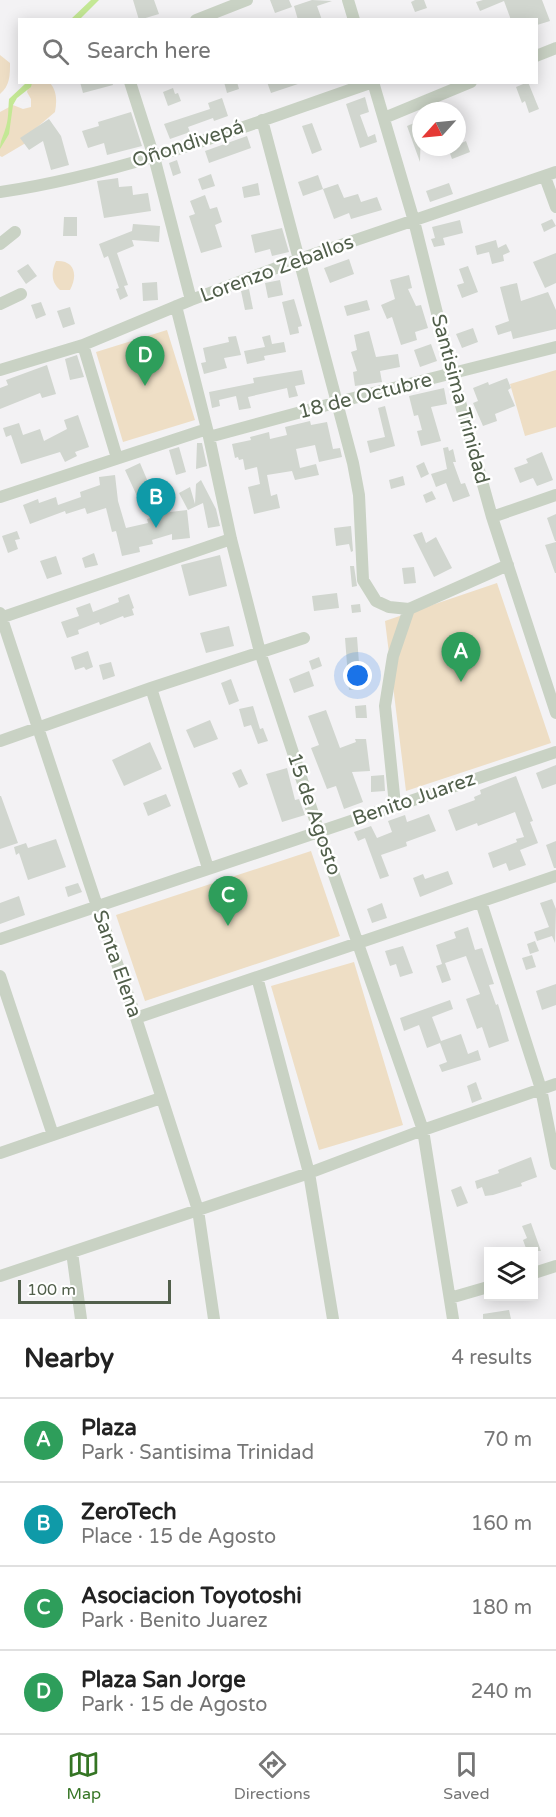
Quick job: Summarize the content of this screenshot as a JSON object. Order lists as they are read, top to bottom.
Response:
{
  "streets": {
    "street": [
      "Oñondivepá",
      "Lorenzo Zeballos",
      "18 de Octubre",
      "Santisima Trinidad",
      "Benito Juarez",
      "15 de Agosto",
      "Santa Elena"
    ]
  },
  "crossings": [
    ["Lorenzo Zeballos", "Santisima Trinidad"],
    ["Lorenzo Zeballos", "15 de Agosto"],
    ["18 de Octubre", "Santisima Trinidad"],
    ["18 de Octubre", "15 de Agosto"],
    ["Benito Juarez", "15 de Agosto"],
    ["Benito Juarez", "Santa Elena"]
  ],
  "scale_bar": "100 m",
  "north": "bottom left",
  "page": {
    "search": "Search here",
    "pins": [
      "D",
      "B",
      "A",
      "C"
    ],
    "scale": "100 m",
    "heading": ["Nearby", "4 results"],
    "list": [
      {
        "mark": "A",
        "name": "Plaza",
        "note": "Park · Santisima Trinidad",
        "value": "70 m"
      },
      {
        "mark": "B",
        "name": "ZeroTech",
        "note": "Place · 15 de Agosto",
        "value": "160 m"
      },
      {
        "mark": "C",
        "name": "Asociacion Toyotoshi",
        "note": "Park · Benito Juarez",
        "value": "180 m"
      },
      {
        "mark": "D",
        "name": "Plaza San Jorge",
        "note": "Park · 15 de Agosto",
        "value": "240 m"
      }
    ],
    "nav": ["Map", "Directions", "Saved"]
  }
}
